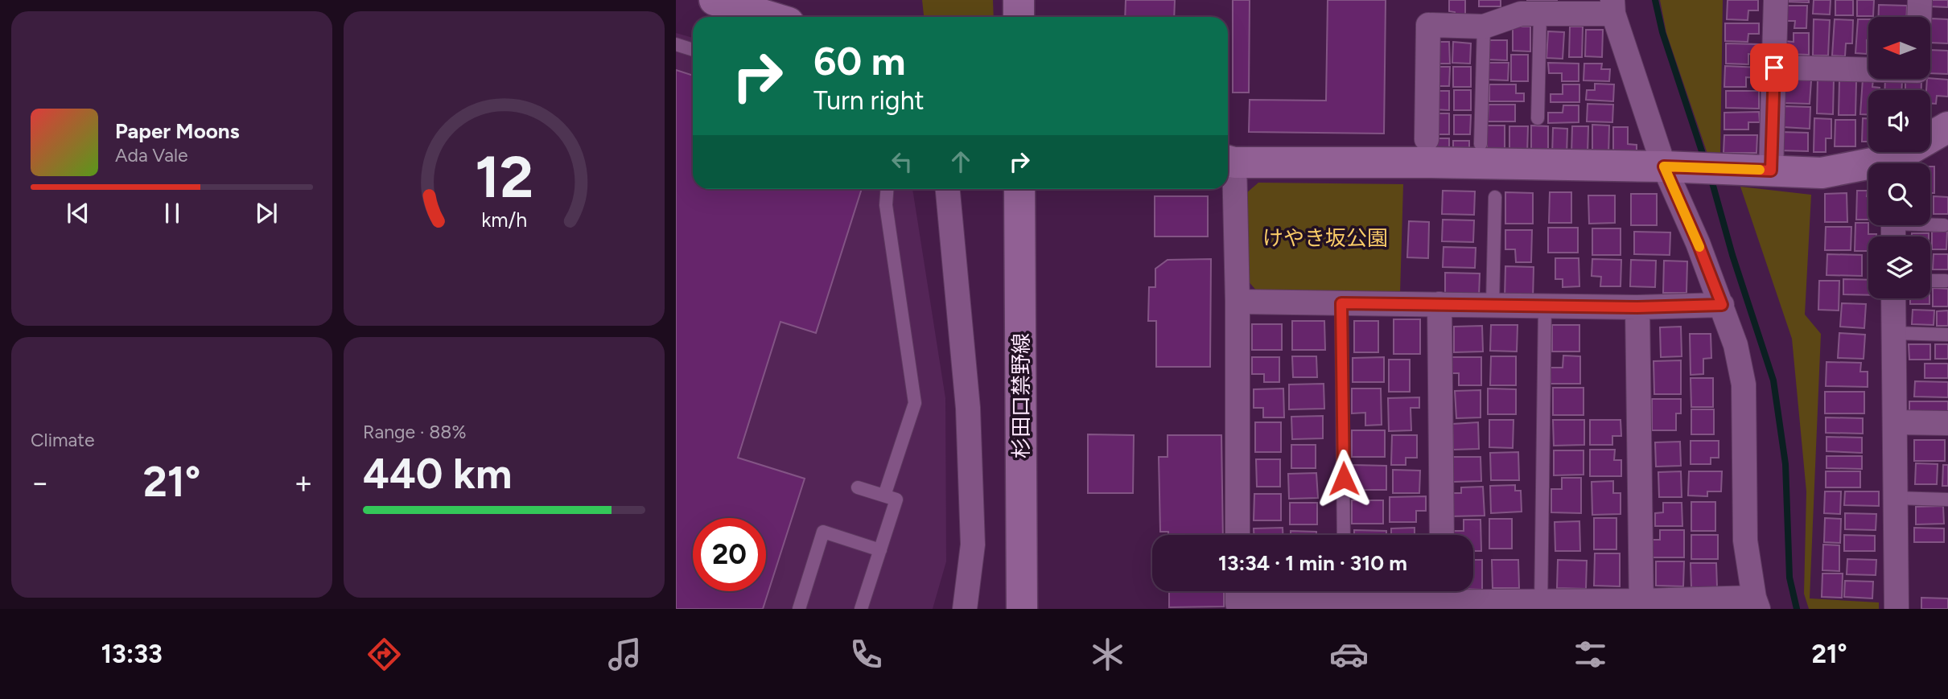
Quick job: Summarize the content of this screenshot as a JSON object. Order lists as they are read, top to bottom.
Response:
{
  "streets": {
    "street": ["杉田口禁野線"]
  },
  "parks": ["けやき坂公園"],
  "north": "left",
  "page": {
    "turn": ["60 m", "Turn right"],
    "song": ["Paper Moons", "Ada Vale"],
    "tile": [
      "Climate",
      ["Range · 88%", "440 km"]
    ],
    "heat": ["−", "21°", "+"],
    "limit": "20",
    "trip": "13:34 · 1 min · 310 m",
    "tabs": ["13:33", "21°"],
    "gauge": ["12", "km/h"]
  }
}
